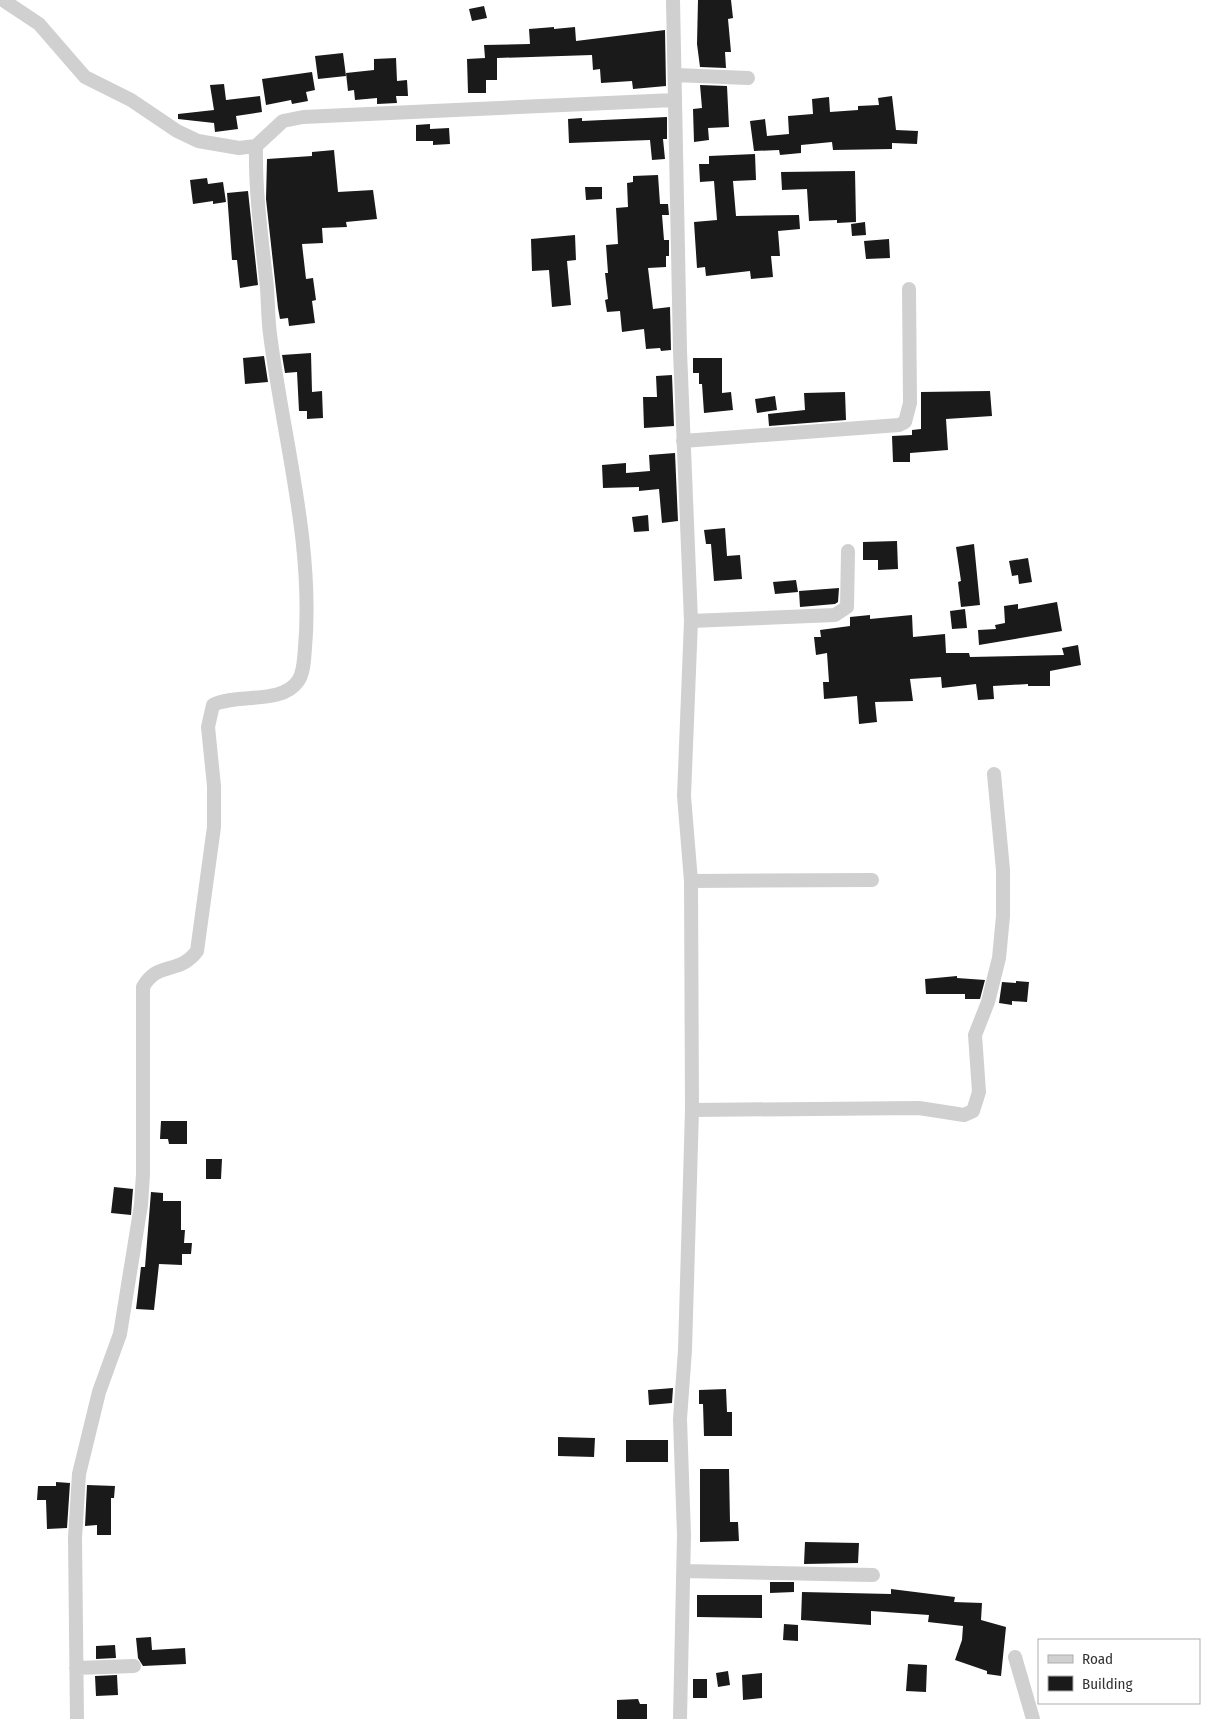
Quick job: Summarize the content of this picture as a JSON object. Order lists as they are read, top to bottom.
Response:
{
  "legend": ["Road", "Building"]
}
